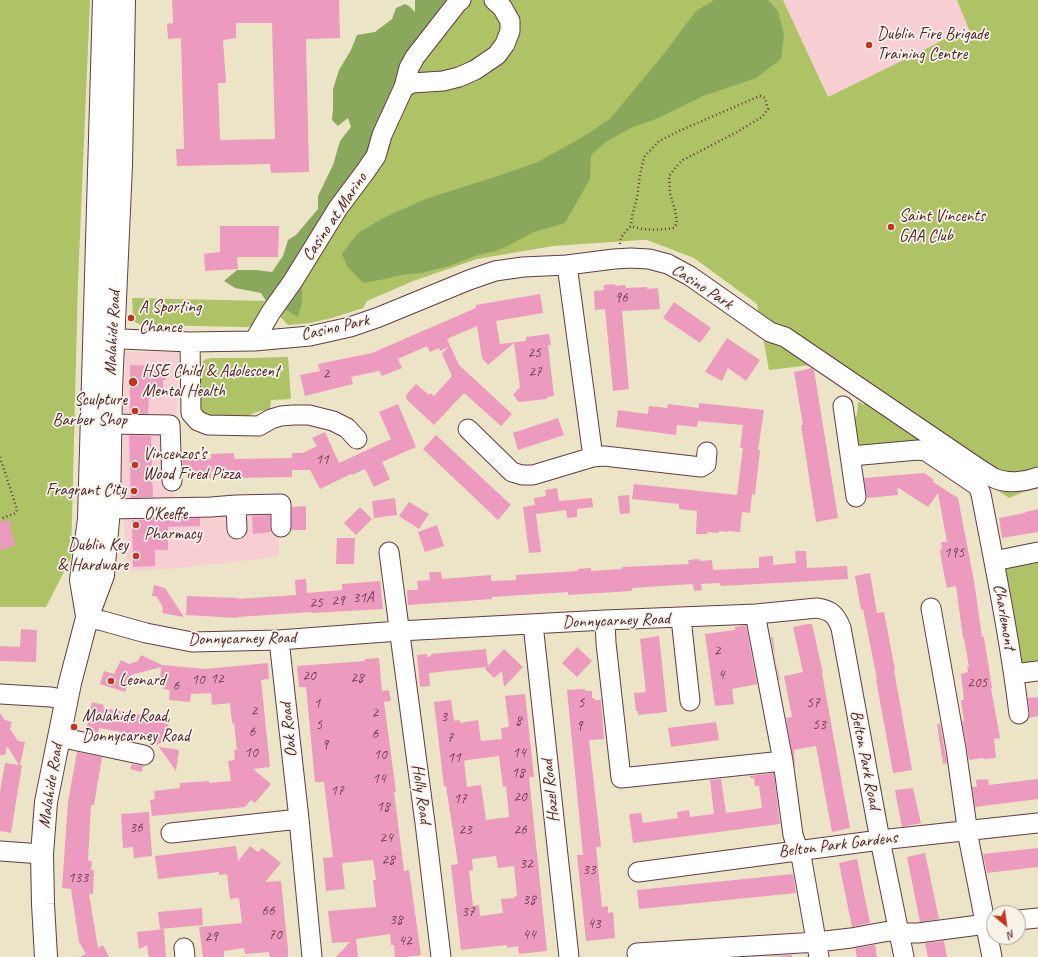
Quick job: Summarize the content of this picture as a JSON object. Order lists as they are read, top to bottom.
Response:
{
  "streets": {
    "main road": ["Malahide Road"],
    "street": [
      "Casino at Marino",
      "Casino Park",
      "Charlemont",
      "Donnycarney Road",
      "Oak Road",
      "Belton Park Road",
      "Hazel Road",
      "Holly Road",
      "Belton Park Gardens"
    ]
  },
  "crossings": [
    ["Casino at Marino", "Casino Park"],
    ["Casino Park", "Malahide Road"],
    ["Malahide Road", "Donnycarney Road"],
    ["Donnycarney Road", "Oak Road"],
    ["Donnycarney Road", "Belton Park Road"],
    ["Donnycarney Road", "Hazel Road"],
    ["Donnycarney Road", "Holly Road"],
    ["Belton Park Road", "Belton Park Gardens"]
  ],
  "places": [
    "Dublin Fire Brigade Training Centre",
    "Saint Vincents GAA Club",
    "A Sporting Chance",
    "HSE Child & Adolescent Mental Health",
    "Sculpture Barber Shop",
    "Vincenzos’s Wood Fired Pizza",
    "Fragrant City",
    "O'Keeffe Pharmacy",
    "Dublin Key & Hardware",
    "Leonard",
    "Malahide Road, Donnycarney Road"
  ],
  "house_numbers": [
    "96",
    "25",
    "27",
    "2",
    "11",
    "195",
    "31A",
    "29",
    "25",
    "2",
    "4",
    "20",
    "28",
    "12",
    "10",
    "205",
    "6",
    "5",
    "57",
    "1",
    "2",
    "2",
    "3",
    "8",
    "5",
    "53",
    "9",
    "6",
    "6",
    "7",
    "9",
    "10",
    "14",
    "10",
    "11",
    "18",
    "14",
    "17",
    "20",
    "17",
    "18",
    "36",
    "23",
    "26",
    "24",
    "28",
    "32",
    "33",
    "133",
    "38",
    "66",
    "37",
    "38",
    "43",
    "70",
    "44",
    "29",
    "42"
  ],
  "north": "bottom right"
}
